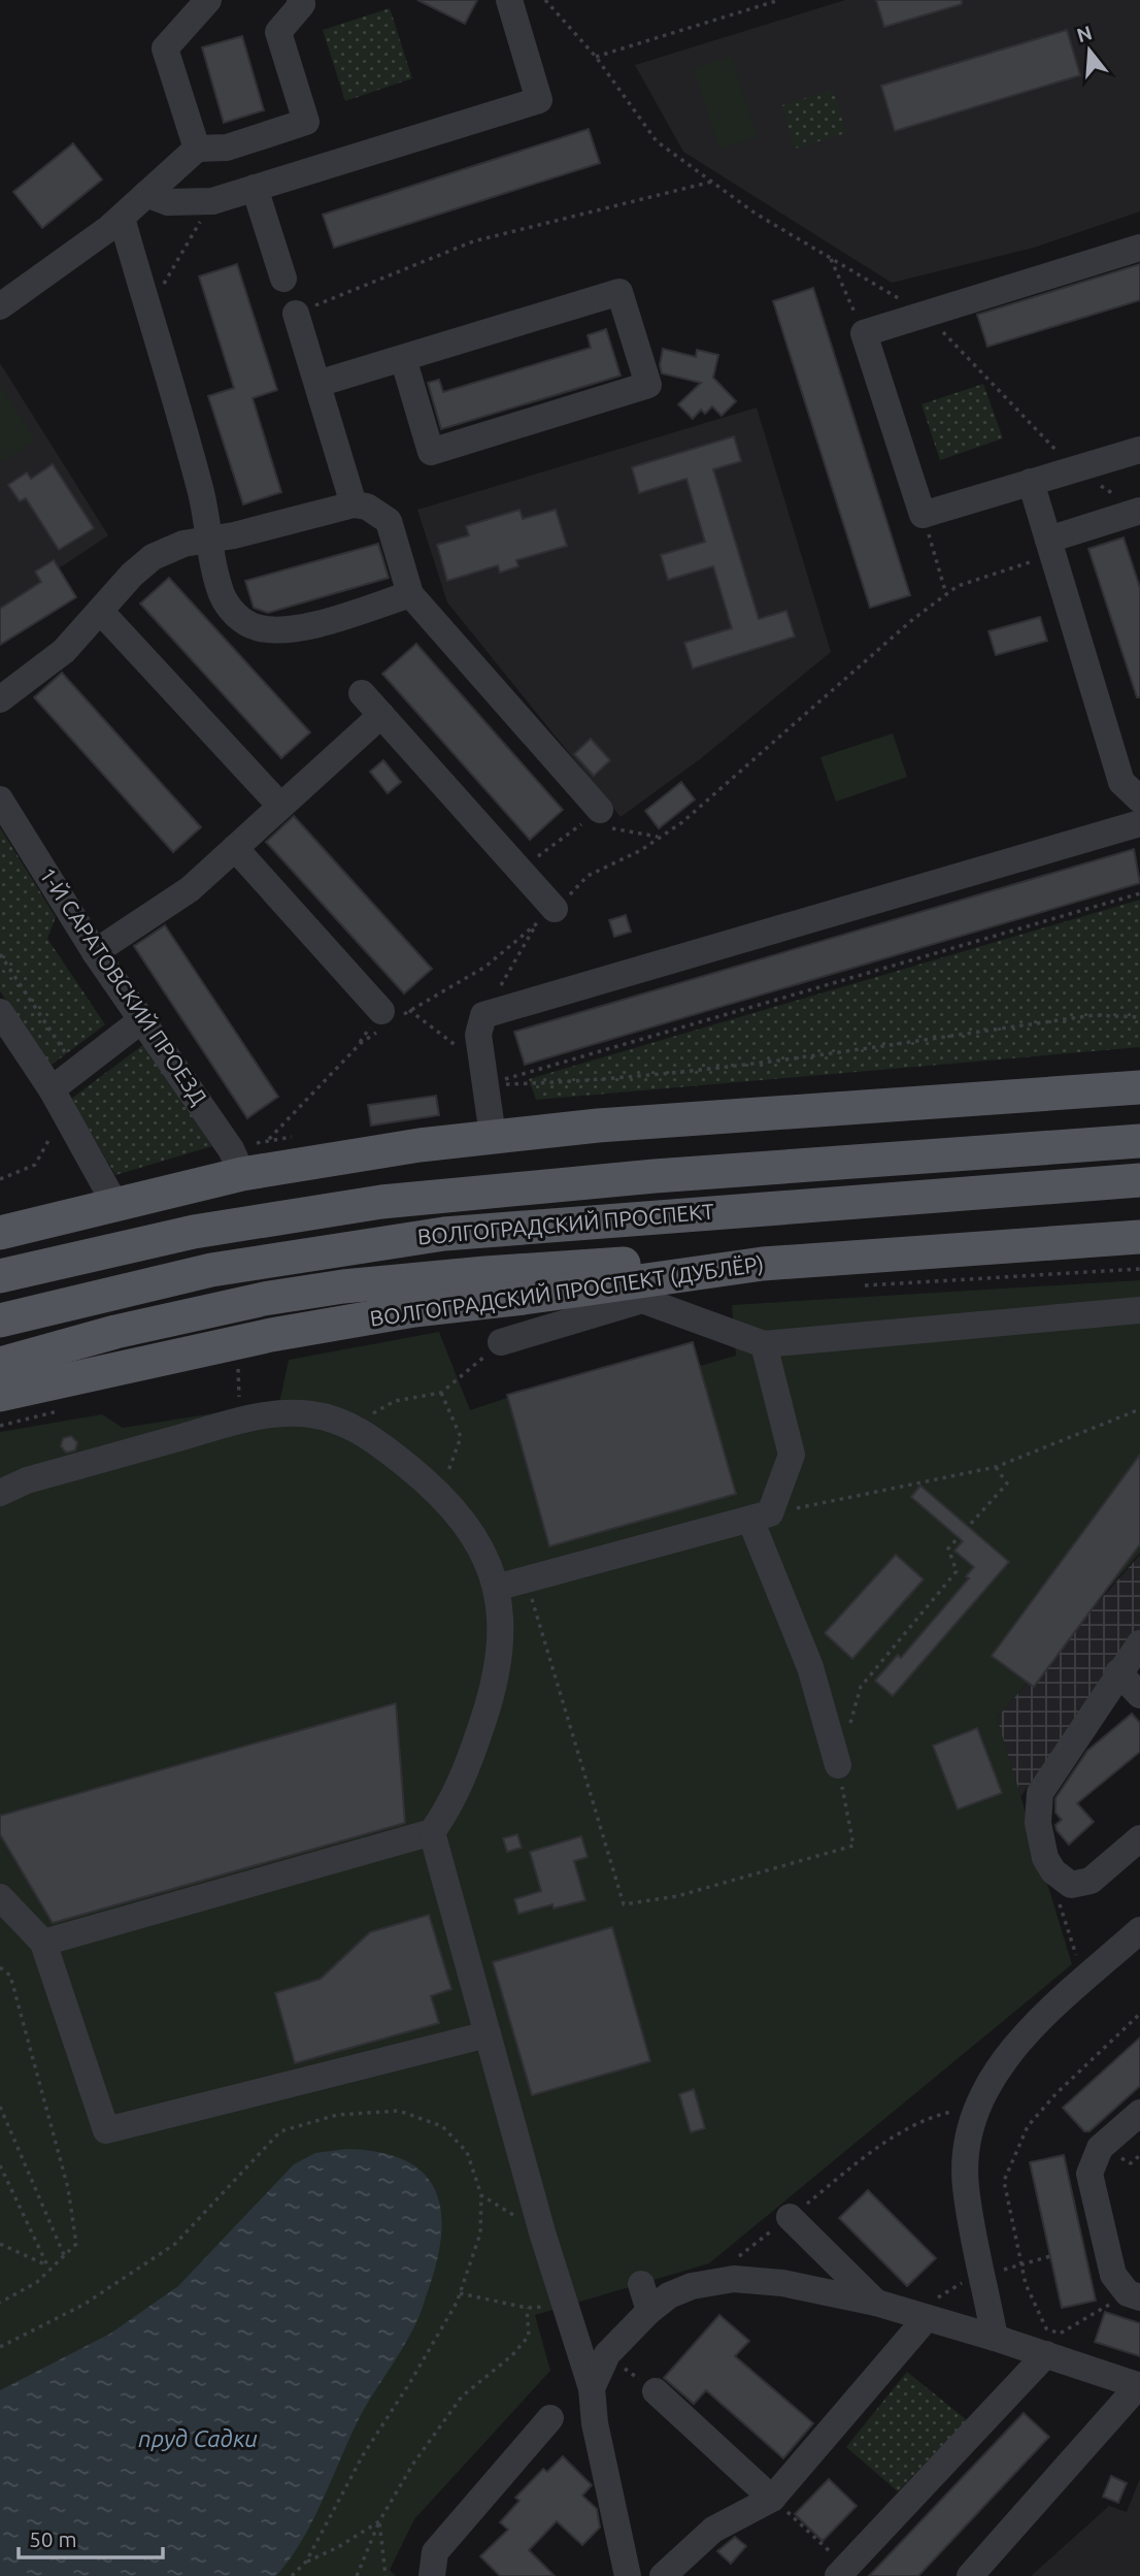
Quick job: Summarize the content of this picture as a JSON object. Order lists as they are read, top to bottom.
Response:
{
  "streets": {
    "main road": ["ВОЛГОГРАДСКИЙ ПРОСПЕКТ", "ВОЛГОГРАДСКИЙ ПРОСПЕКТ (ДУБЛЁР)"],
    "street": ["1-Й САРАТОВСКИЙ ПРОЕЗД"]
  },
  "water": ["пруд Садки"],
  "scale_bar": "50 m",
  "north": "top"
}
